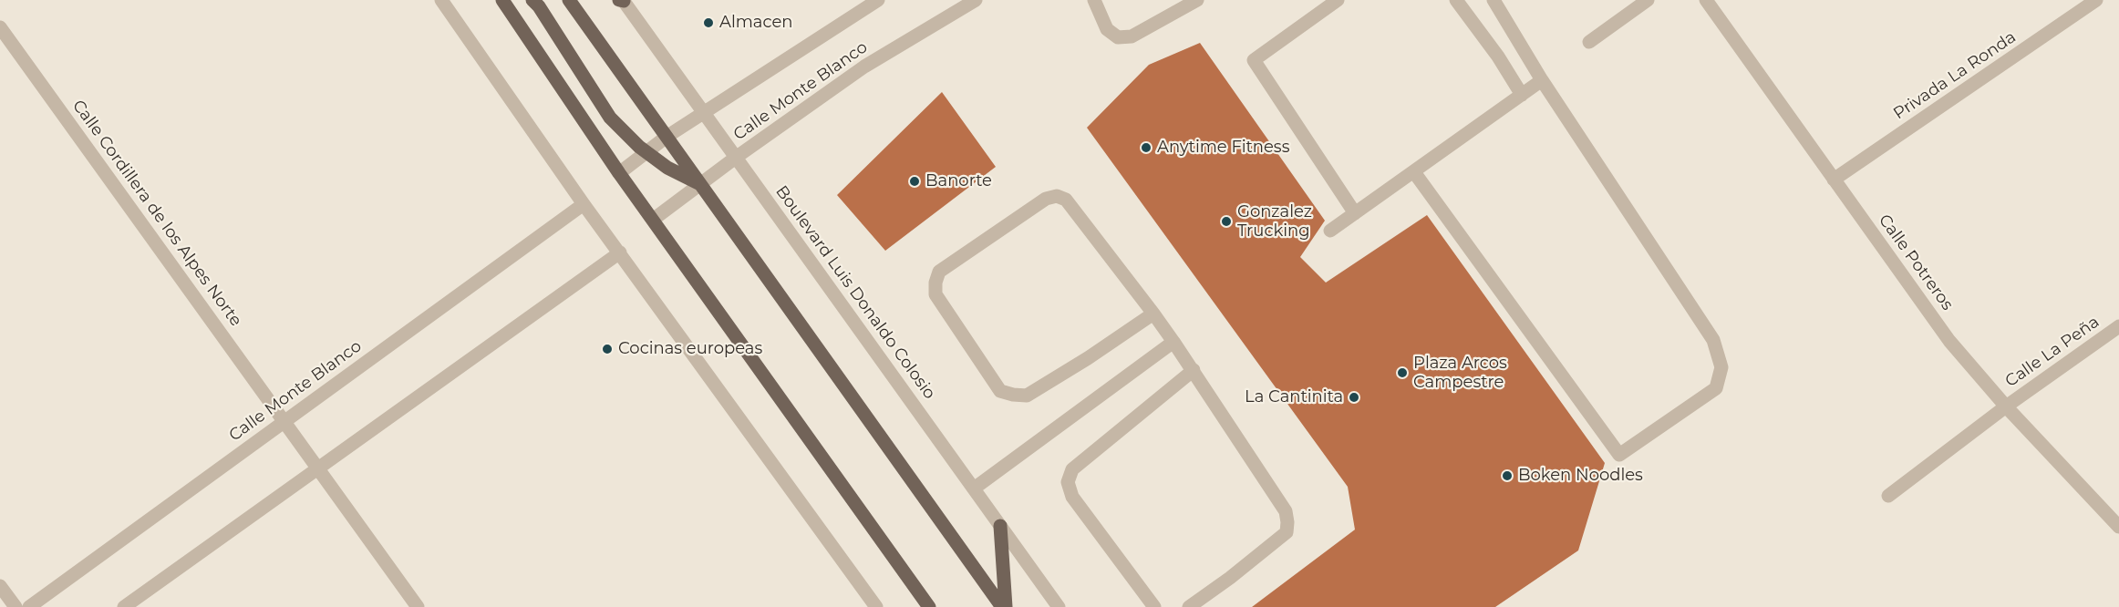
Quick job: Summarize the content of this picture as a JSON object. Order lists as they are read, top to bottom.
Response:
{
  "streets": {
    "street": [
      "Privada La Ronda",
      "Calle Monte Blanco",
      "Calle Cordillera de los Alpes Norte",
      "Calle Potreros",
      "Boulevard Luis Donaldo Colosio",
      "Calle La Peña"
    ]
  },
  "crossings": [
    ["Privada La Ronda", "Calle Potreros"],
    ["Calle Monte Blanco", "Calle Cordillera de los Alpes Norte"],
    ["Calle Monte Blanco", "Boulevard Luis Donaldo Colosio"],
    ["Calle Potreros", "Calle La Peña"]
  ],
  "places": [
    "Almacen",
    "Anytime Fitness",
    "Banorte",
    "Gonzalez Trucking",
    "Cocinas europeas",
    "Plaza Arcos Campestre",
    "La Cantinita",
    "Boken Noodles"
  ]
}
